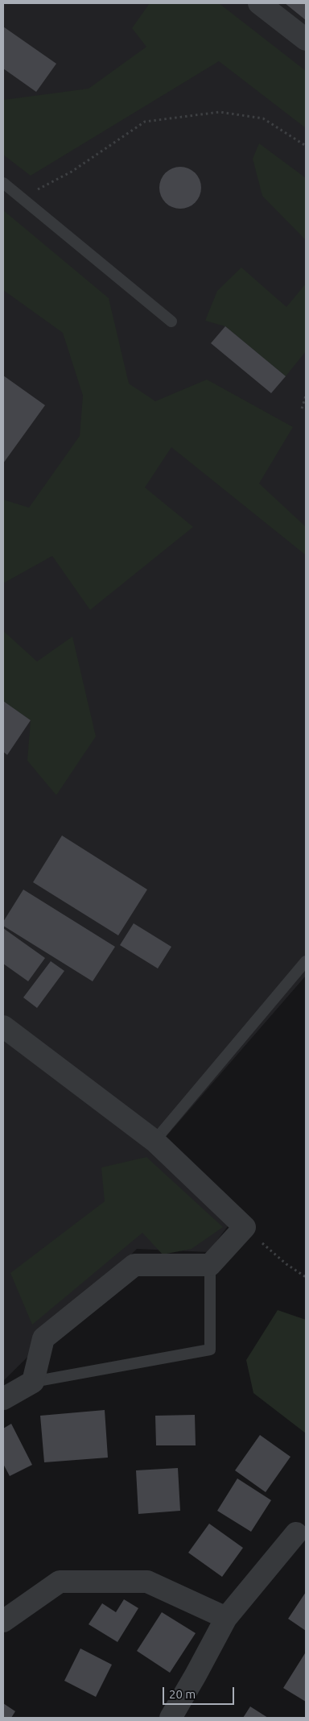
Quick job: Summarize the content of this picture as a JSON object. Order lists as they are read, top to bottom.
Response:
{
  "scale_bar": "20 m"
}
